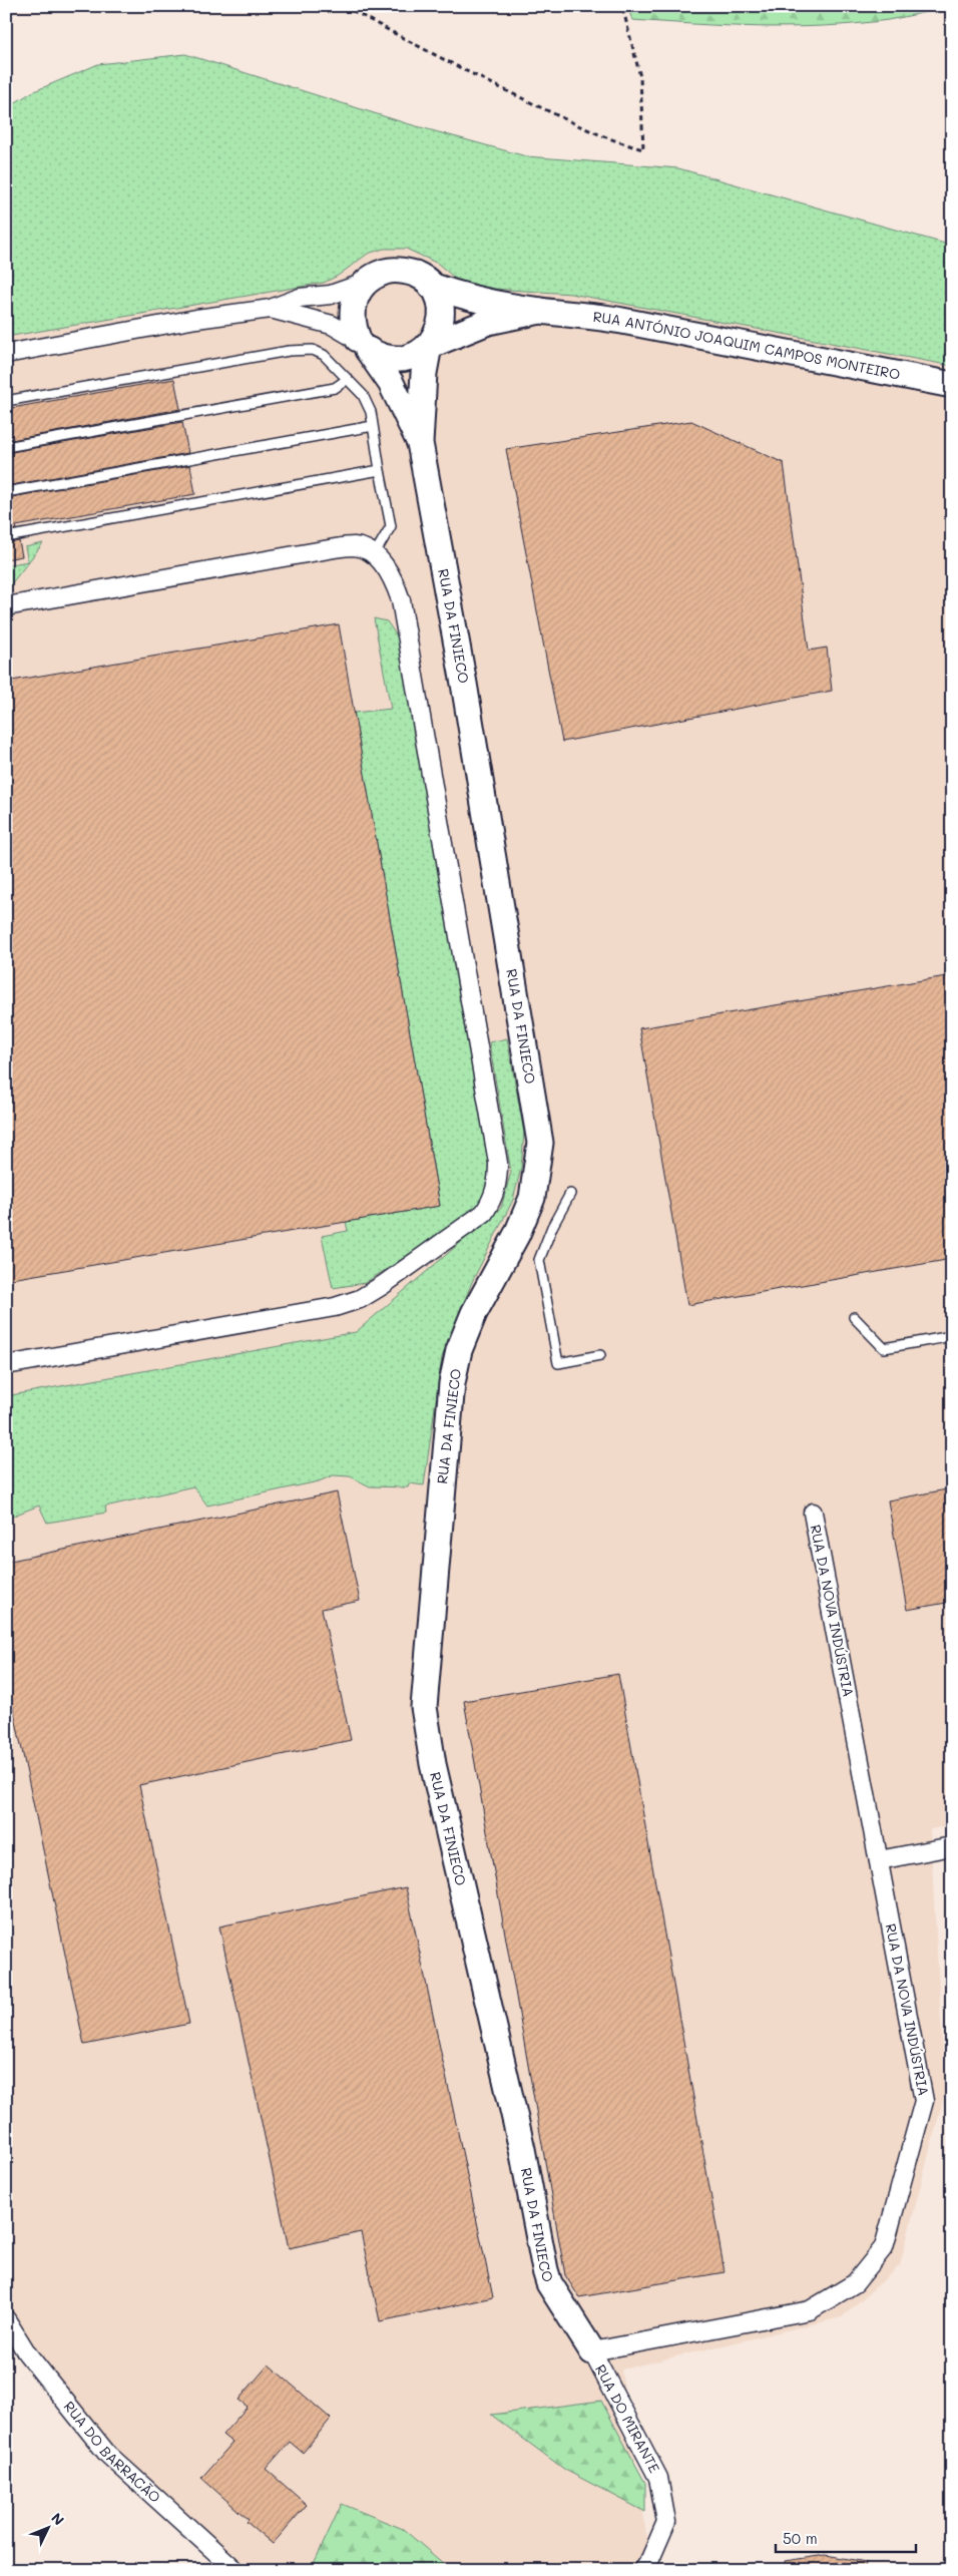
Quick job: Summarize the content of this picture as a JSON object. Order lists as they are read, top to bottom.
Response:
{
  "streets": {
    "street": [
      "RUA ANTÓNIO JOAQUIM CAMPOS MONTEIRO",
      "RUA DA FINIECO",
      "RUA DA NOVA INDÚSTRIA",
      "RUA DO MIRANTE",
      "RUA DO BARRACÃO"
    ]
  },
  "crossings": [
    ["RUA DA FINIECO", "RUA DA NOVA INDÚSTRIA"],
    ["RUA DA FINIECO", "RUA DO MIRANTE"],
    ["RUA DA NOVA INDÚSTRIA", "RUA DO MIRANTE"]
  ],
  "scale_bar": "50 m",
  "north": "top right"
}
